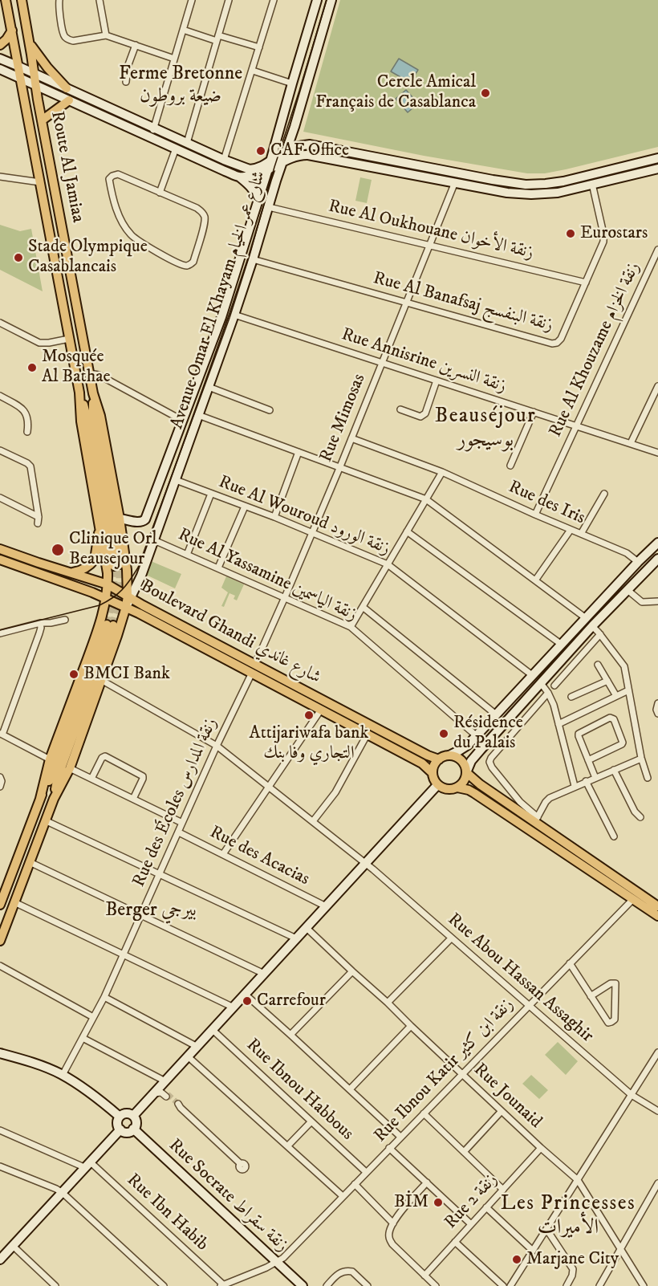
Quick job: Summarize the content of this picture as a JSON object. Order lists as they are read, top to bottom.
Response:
{
  "streets": {
    "main road": [
      "Route Al Jamiaa",
      "Avenue Omar El Khayam شارع عمر الخيام",
      "Boulevard Ghandi شارع غاندي",
      "Rue Socrate زنقة سقراط"
    ],
    "street": [
      "Rue Al Oukhouane زنقة الأخوان",
      "Rue Al Banafsaj زنقة البنفسج",
      "Rue Al Khouzame زنقة الخزام",
      "Rue Annisrine زنقة النسرين",
      "Rue Mimosas",
      "Rue des Iris",
      "Rue Al Wouroud زنقة الورود",
      "Rue Al Yassamine زنقة الياسمين",
      "Rue des Écoles زنقة المدارس",
      "Rue des Acacias",
      "Rue Abou Hassan Assaghir",
      "Rue Ibnou Katir زنقة ابن كثير",
      "Rue Ibnou Habbous",
      "Rue Jounaid",
      "Rue 2 زنقة",
      "Rue Ibn Habib"
    ]
  },
  "crossings": [
    ["Route Al Jamiaa", "Avenue Omar El Khayam شارع عمر الخيام"],
    ["Route Al Jamiaa", "Boulevard Ghandi شارع غاندي"],
    ["Route Al Jamiaa", "Rue Abou Hassan Assaghir"],
    ["Rue Al Oukhouane زنقة الأخوان", "Avenue Omar El Khayam شارع عمر الخيام"],
    ["Rue Al Oukhouane زنقة الأخوان", "Rue Al Banafsaj زنقة البنفسج"],
    ["Rue Al Oukhouane زنقة الأخوان", "Rue Mimosas"],
    ["Avenue Omar El Khayam شارع عمر الخيام", "Rue Al Banafsaj زنقة البنفسج"],
    ["Avenue Omar El Khayam شارع عمر الخيام", "Rue Annisrine زنقة النسرين"],
    ["Avenue Omar El Khayam شارع عمر الخيام", "Rue Al Wouroud زنقة الورود"],
    ["Avenue Omar El Khayam شارع عمر الخيام", "Rue Al Yassamine زنقة الياسمين"],
    ["Avenue Omar El Khayam شارع عمر الخيام", "Boulevard Ghandi شارع غاندي"],
    ["Rue Al Banafsaj زنقة البنفسج", "Rue Mimosas"],
    ["Rue Al Khouzame زنقة الخزام", "Rue Annisrine زنقة النسرين"],
    ["Rue Al Khouzame زنقة الخزام", "Rue des Iris"],
    ["Rue Annisrine زنقة النسرين", "Rue Mimosas"],
    ["Rue Mimosas", "Rue des Iris"],
    ["Rue Mimosas", "Rue Al Wouroud زنقة الورود"],
    ["Rue Mimosas", "Rue Al Yassamine زنقة الياسمين"],
    ["Rue Mimosas", "Boulevard Ghandi شارع غاندي"],
    ["Rue Mimosas", "Rue des Écoles زنقة المدارس"],
    ["Boulevard Ghandi شارع غاندي", "Rue des Écoles زنقة المدارس"],
    ["Rue des Écoles زنقة المدارس", "Rue des Acacias"],
    ["Rue des Écoles زنقة المدارس", "Rue Abou Hassan Assaghir"],
    ["Rue Abou Hassan Assaghir", "Rue Ibnou Katir زنقة ابن كثير"],
    ["Rue Ibnou Katir زنقة ابن كثير", "Rue Ibnou Habbous"],
    ["Rue Ibnou Katir زنقة ابن كثير", "Rue Jounaid"],
    ["Rue Ibnou Katir زنقة ابن كثير", "Rue Socrate زنقة سقراط"],
    ["Rue Jounaid", "Rue 2 زنقة"]
  ],
  "districts": [
    "Ferme Bretonne ضيعة بروطون",
    "Beauséjour بوسيجور",
    "Berger بيرجي",
    "Les Princesses الأميرات"
  ],
  "places": [
    "Cercle Amical Français de Casablanca",
    "CAF Office",
    "Eurostars",
    "Stade Olympique Casablancais",
    "Mosquée Al Bathae",
    "Clinique Orl Beausejour",
    "BMCI Bank",
    "Attijariwafa bank التجاري وفا بنك",
    "Résidence du Palais",
    "Carrefour",
    "BİM",
    "Marjane City"
  ]
}
